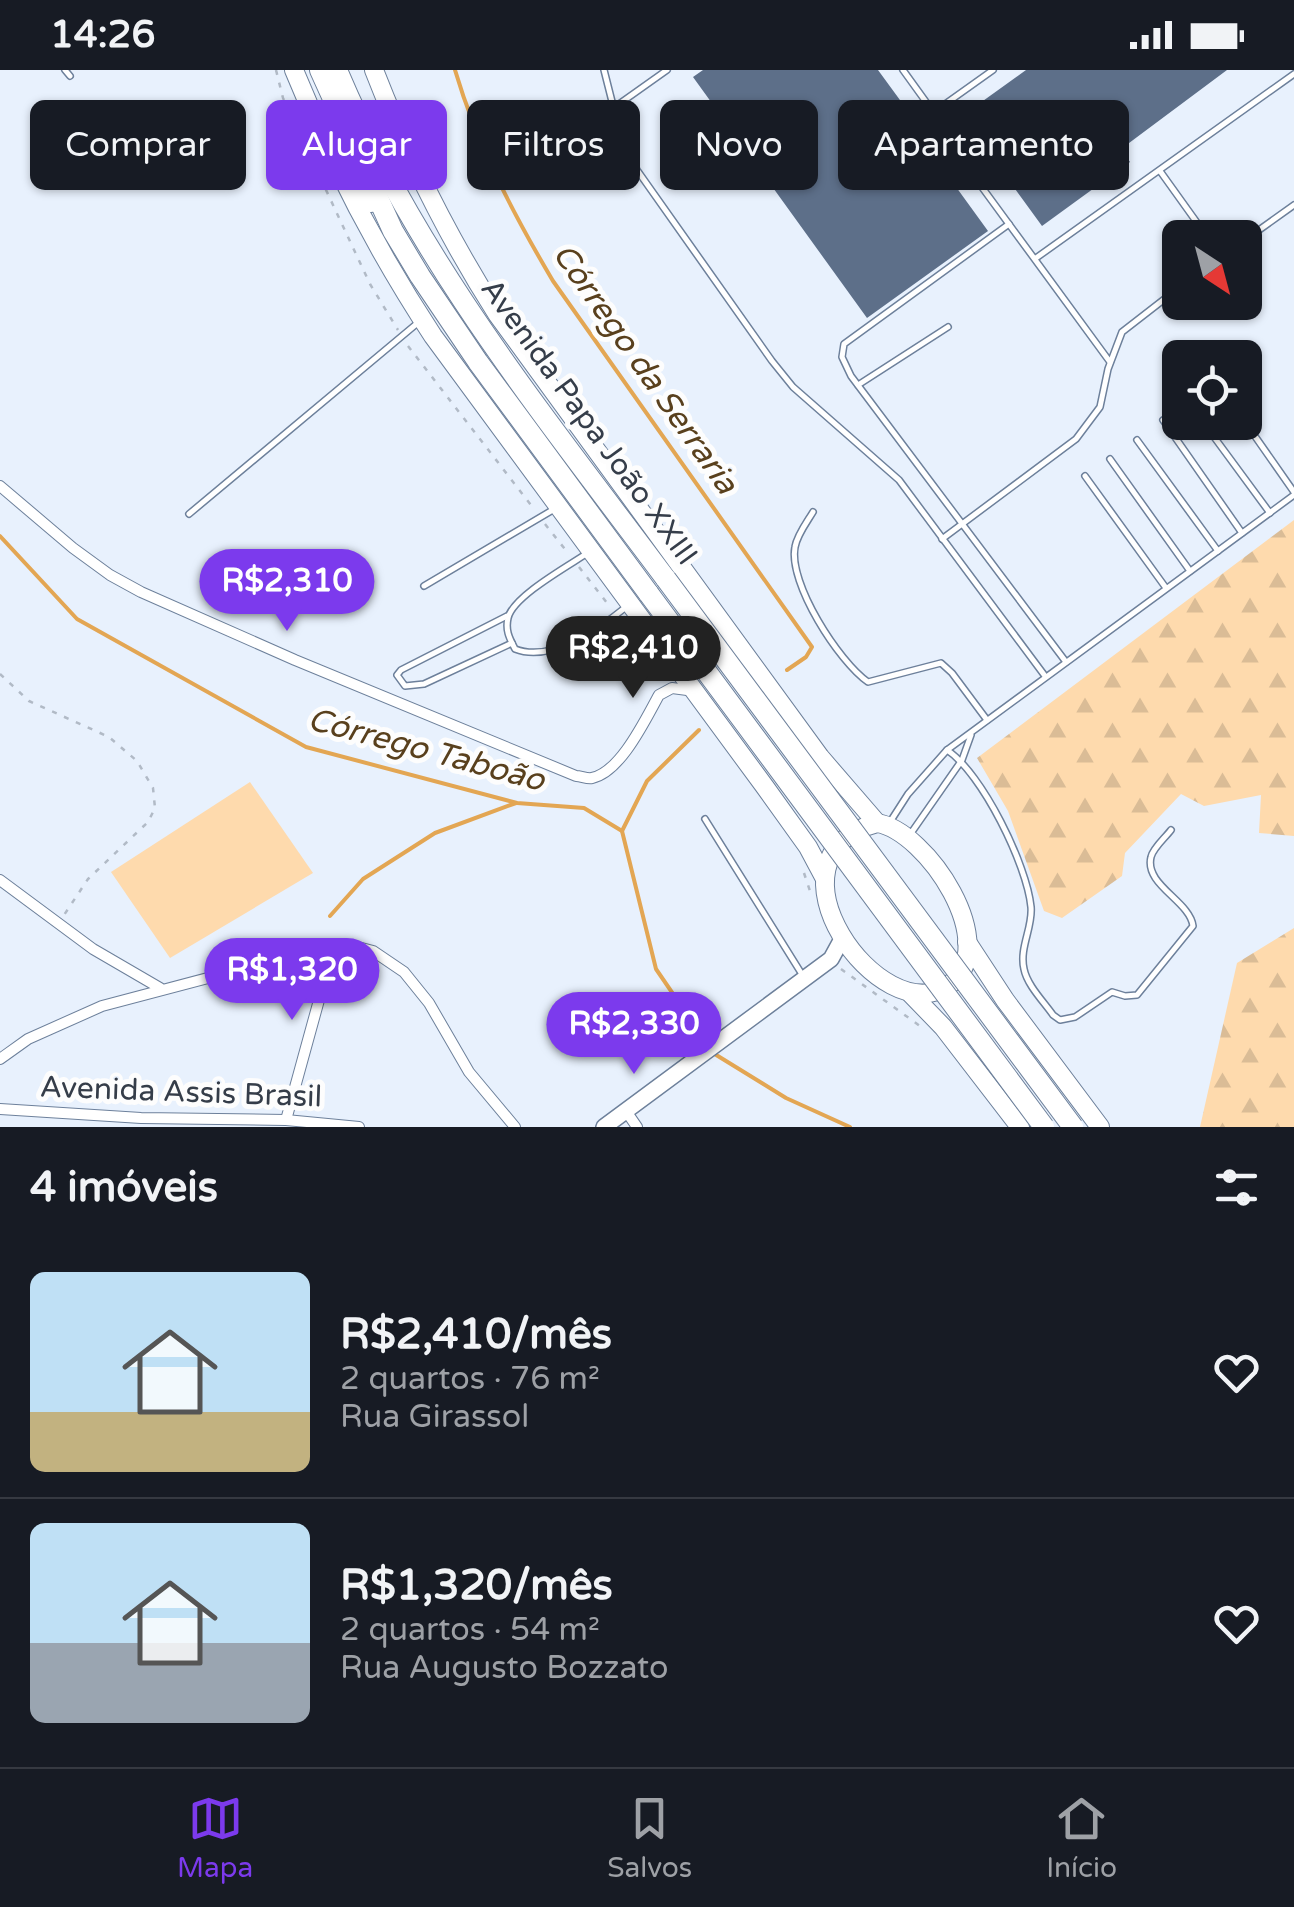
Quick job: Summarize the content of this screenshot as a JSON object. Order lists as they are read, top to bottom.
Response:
{
  "streets": {
    "highway": ["Avenida Papa João XXIII"],
    "street": ["Avenida Assis Brasil"]
  },
  "water": ["Córrego da Serraria", "Córrego Taboão"],
  "north": "bottom right",
  "page": {
    "status": "14:26",
    "chip": [
      "Comprar",
      "Alugar",
      "Filtros",
      "Novo",
      "Apartamento"
    ],
    "price": [
      "R$2,310",
      "R$2,410",
      "R$1,320",
      "R$2,330"
    ],
    "heading": "4 imóveis",
    "list": [
      {
        "name": "R$2,410/mês",
        "note": "2 quartos · 76 m² · Rua Girassol"
      },
      {
        "name": "R$1,320/mês",
        "note": "2 quartos · 54 m² · Rua Augusto Bozzato"
      }
    ],
    "tabs": ["Mapa", "Salvos", "Início"]
  }
}
